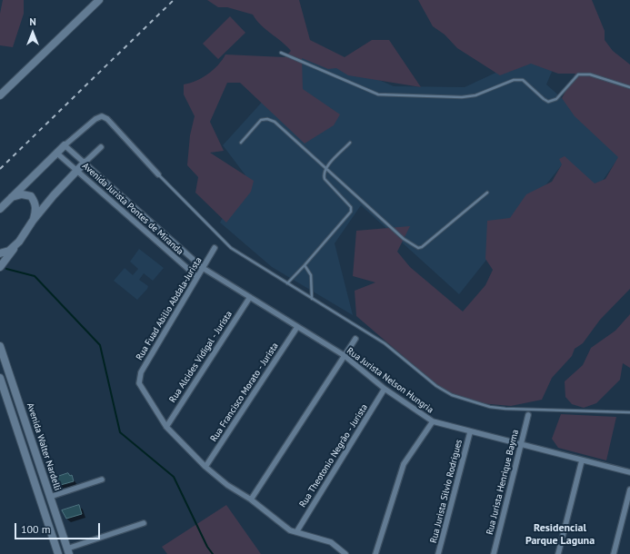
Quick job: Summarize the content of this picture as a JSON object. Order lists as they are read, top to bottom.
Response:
{
  "streets": {
    "street": [
      "Avenida Jurista Pontes de Miranda",
      "Rua Fuad Abilio Abdala-Jurista",
      "Rua Alcides Vidigal - Jurista",
      "Rua Jurista Nelson Hungria",
      "Rua Francisco Morato - Jurista",
      "Avenida Walter Nardelli",
      "Rua Theotonio Negrão - Jurista",
      "Rua Jurista Henrique Bayma",
      "Rua Jurista Silvio Rodrigues"
    ]
  },
  "crossings": [
    ["Avenida Jurista Pontes de Miranda", "Rua Fuad Abilio Abdala-Jurista"],
    ["Avenida Jurista Pontes de Miranda", "Rua Jurista Nelson Hungria"],
    ["Rua Fuad Abilio Abdala-Jurista", "Rua Alcides Vidigal - Jurista"],
    ["Rua Fuad Abilio Abdala-Jurista", "Rua Jurista Nelson Hungria"],
    ["Rua Alcides Vidigal - Jurista", "Rua Jurista Nelson Hungria"],
    ["Rua Jurista Nelson Hungria", "Rua Francisco Morato - Jurista"],
    ["Rua Jurista Nelson Hungria", "Rua Theotonio Negrão - Jurista"],
    ["Rua Jurista Nelson Hungria", "Rua Jurista Henrique Bayma"],
    ["Rua Jurista Nelson Hungria", "Rua Jurista Silvio Rodrigues"]
  ],
  "districts": ["Residencial Parque Laguna"],
  "scale_bar": "100 m",
  "north": "top"
}
